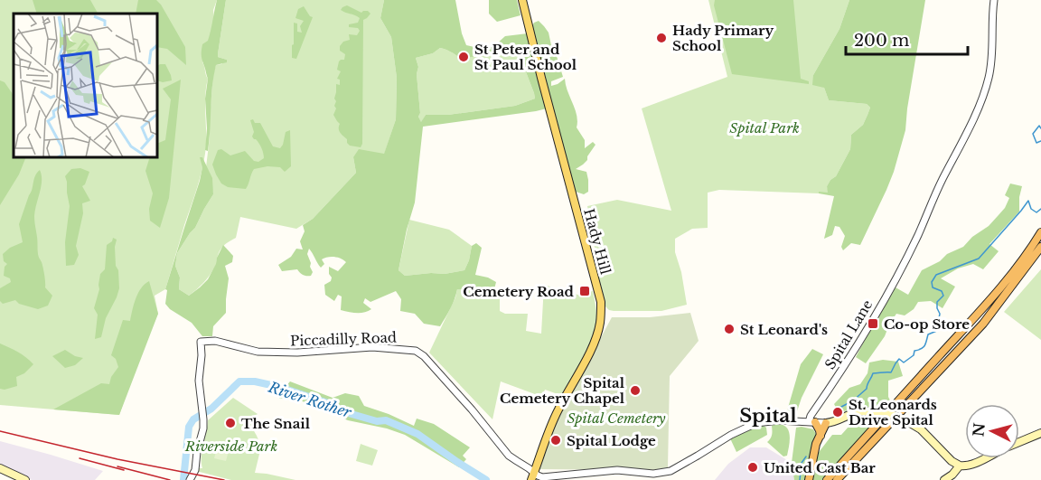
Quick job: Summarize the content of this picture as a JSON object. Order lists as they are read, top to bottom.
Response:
{
  "streets": {
    "main road": ["Hady Hill"],
    "street": ["Spital Lane", "Piccadilly Road"]
  },
  "crossings": [
    ["Hady Hill", "Piccadilly Road"]
  ],
  "districts": ["Spital"],
  "water": ["River Rother"],
  "parks": ["Spital Park", "Spital Cemetery", "Riverside Park"],
  "places": {
    "other": [
      "Hady Primary School",
      "St Peter and St Paul School",
      "St Leonard's",
      "Spital Cemetery Chapel",
      "St. Leonards Drive Spital",
      "The Snail",
      "Spital Lodge",
      "United Cast Bar"
    ],
    "transit": ["Cemetery Road", "Co-op Store"]
  },
  "scale_bar": "200 m",
  "north": "left"
}
